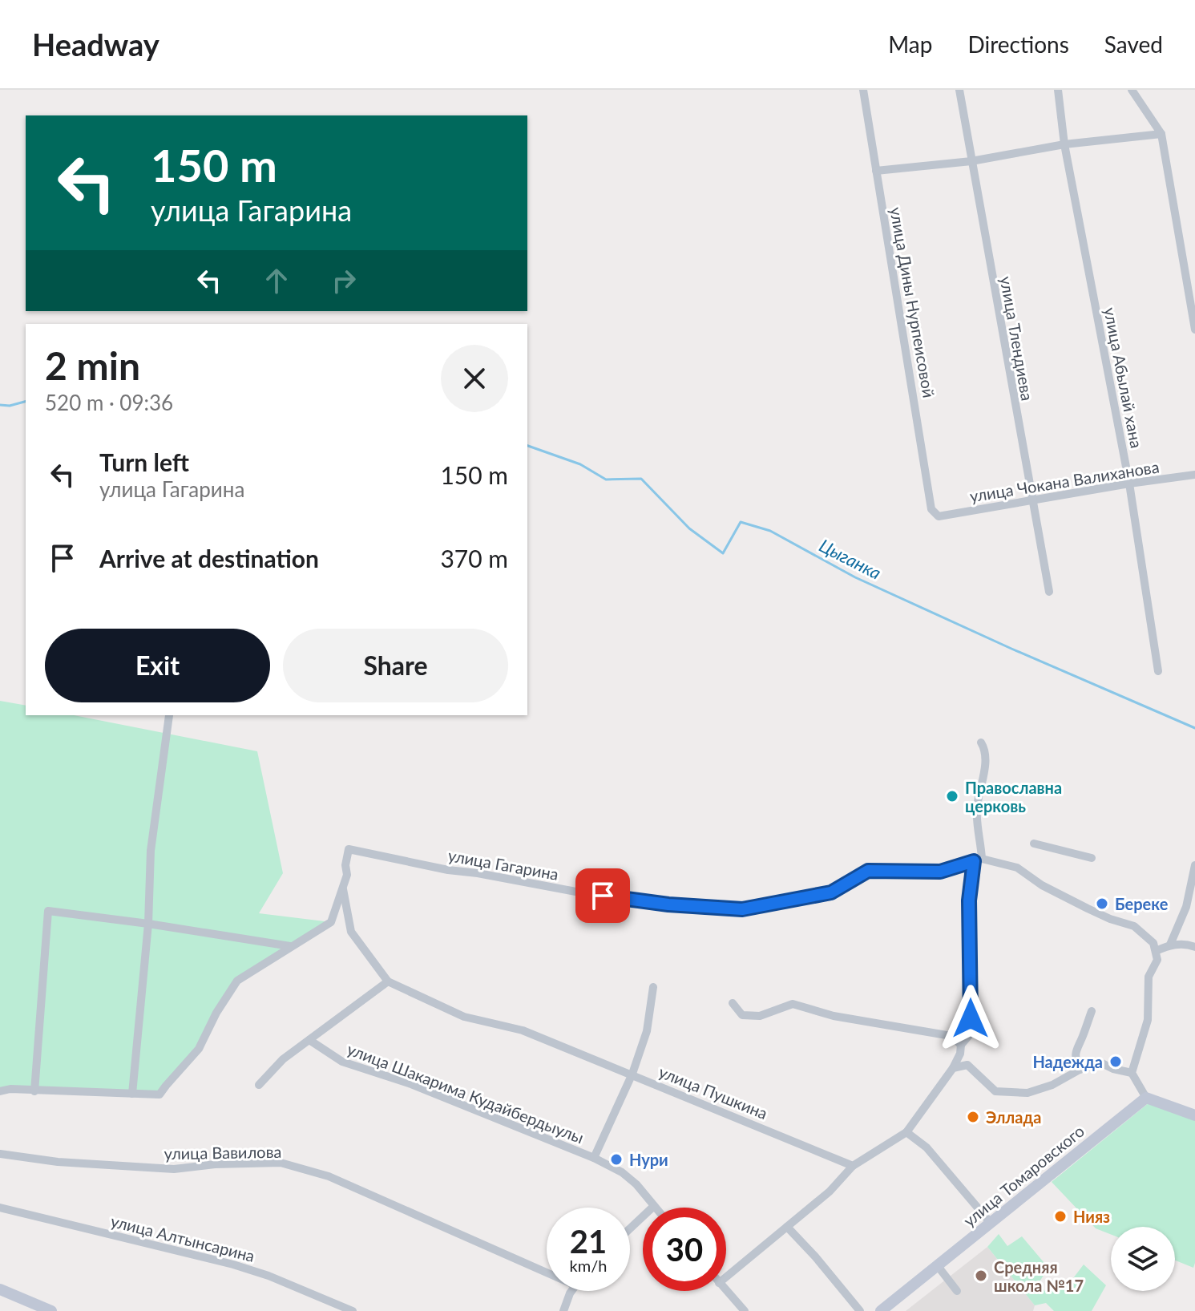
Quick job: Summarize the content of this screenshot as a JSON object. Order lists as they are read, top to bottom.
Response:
{
  "streets": {
    "street": [
      "улица Дины Нурпеисовой",
      "улица Тлендиева",
      "улица Абылай хана",
      "улица Чокана Валиханова",
      "улица Гагарина",
      "улица Пушкина",
      "улица Шакарима Кудайбердыулы",
      "улица Вавилова",
      "улица Томаровского",
      "улица Алтынсарина"
    ]
  },
  "crossings": [
    ["улица Дины Нурпеисовой", "улица Чокана Валиханова"],
    ["улица Тлендиева", "улица Чокана Валиханова"],
    ["улица Абылай хана", "улица Чокана Валиханова"],
    ["улица Гагарина", "улица Пушкина"]
  ],
  "water": ["Цыганка"],
  "places": [
    "Православна церковь",
    "Береке",
    "Надежда",
    "Эллада",
    "Нури",
    "Нияз",
    "Средняя школа №17"
  ],
  "page": {
    "header": "Headway",
    "nav": ["Map", "Directions", "Saved"],
    "turn": ["150 m", "улица Гагарина"],
    "heading": ["2 min", "520 m · 09:36"],
    "list": [
      {
        "name": "Turn left",
        "note": "улица Гагарина",
        "value": "150 m"
      },
      {
        "name": "Arrive at destination",
        "value": "370 m"
      }
    ],
    "buttons": ["Exit", "Share"],
    "speed": "21 km/h",
    "limit": "30"
  }
}
